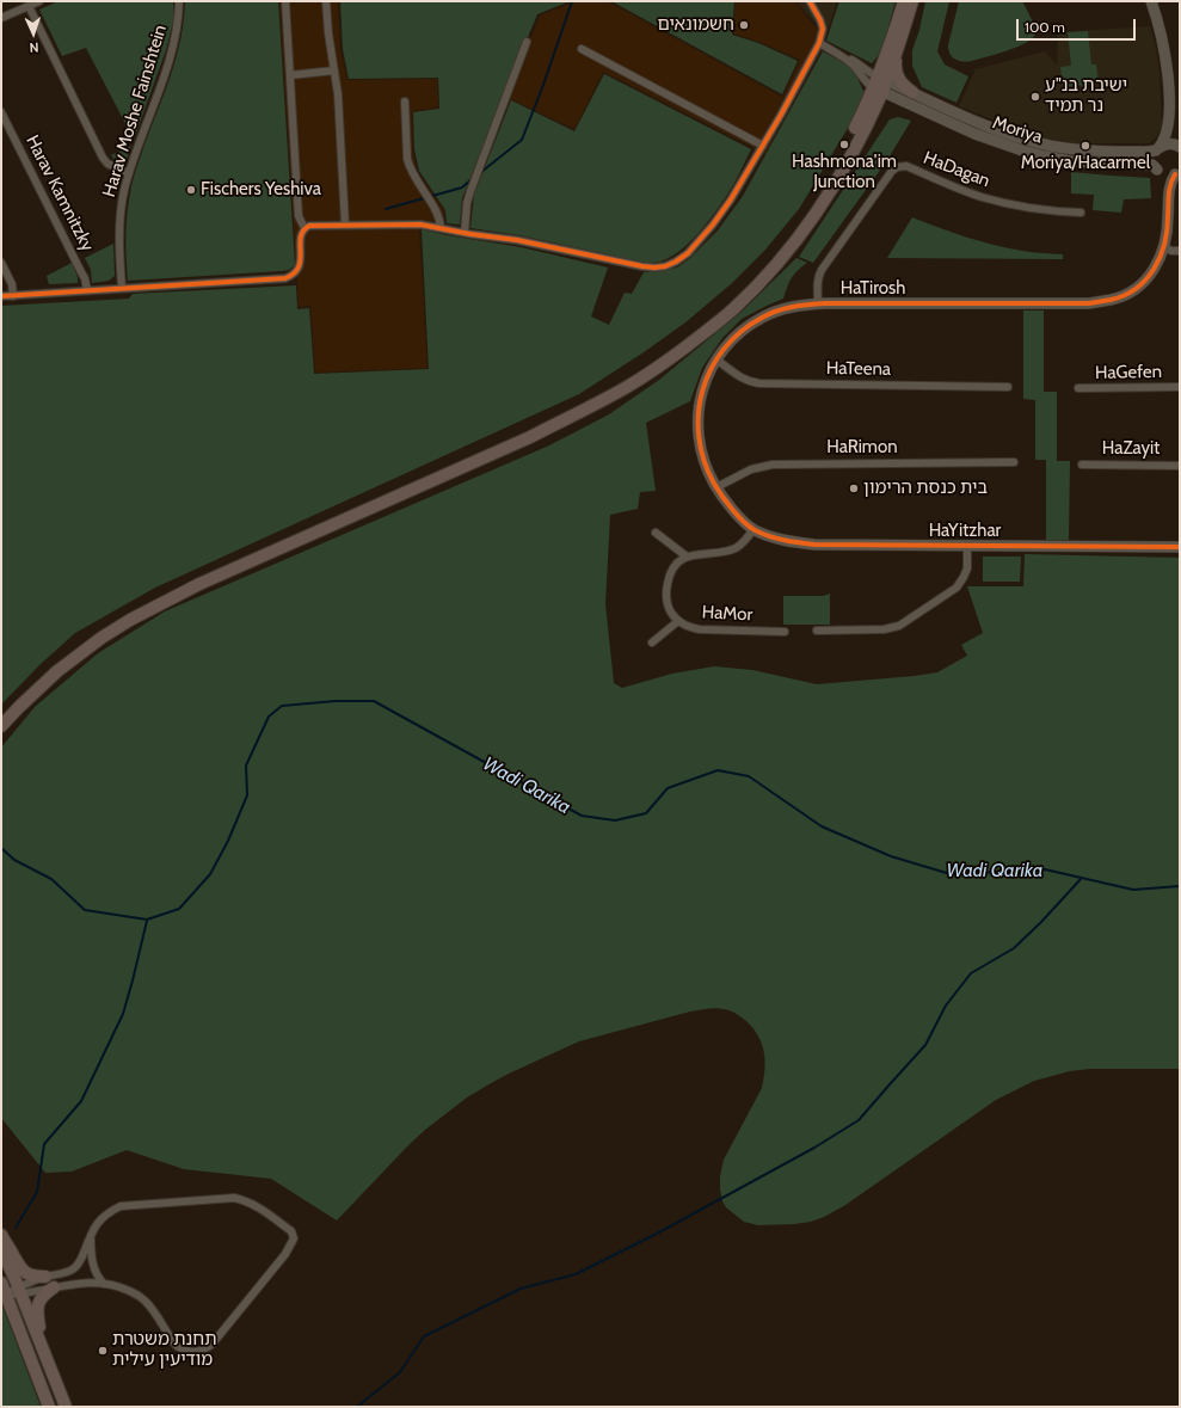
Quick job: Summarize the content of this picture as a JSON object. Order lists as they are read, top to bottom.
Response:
{
  "streets": {
    "street": [
      "Harav Moshe Fainshtein",
      "Moriya",
      "HaDagan",
      "Harav Kamnitzky",
      "HaTirosh",
      "HaTeena",
      "HaGefen",
      "HaRimon",
      "HaZayit",
      "HaYitzhar",
      "HaMor"
    ]
  },
  "crossings": [
    ["Moriya", "HaTirosh"],
    ["HaDagan", "HaTirosh"],
    ["HaTirosh", "HaTeena"],
    ["HaTirosh", "HaRimon"],
    ["HaTirosh", "HaYitzhar"]
  ],
  "water": ["Wadi Qarika"],
  "places": [
    "חשמונאים",
    "ישיבת בנ\"ע נר תמיד",
    "Hashmona'im Junction",
    "Moriya/Hacarmel",
    "Fischers Yeshiva",
    "בית כנסת הרימון",
    "תחנת משטרת מודיעין עילית"
  ],
  "scale_bar": "100 m",
  "north": "bottom"
}
